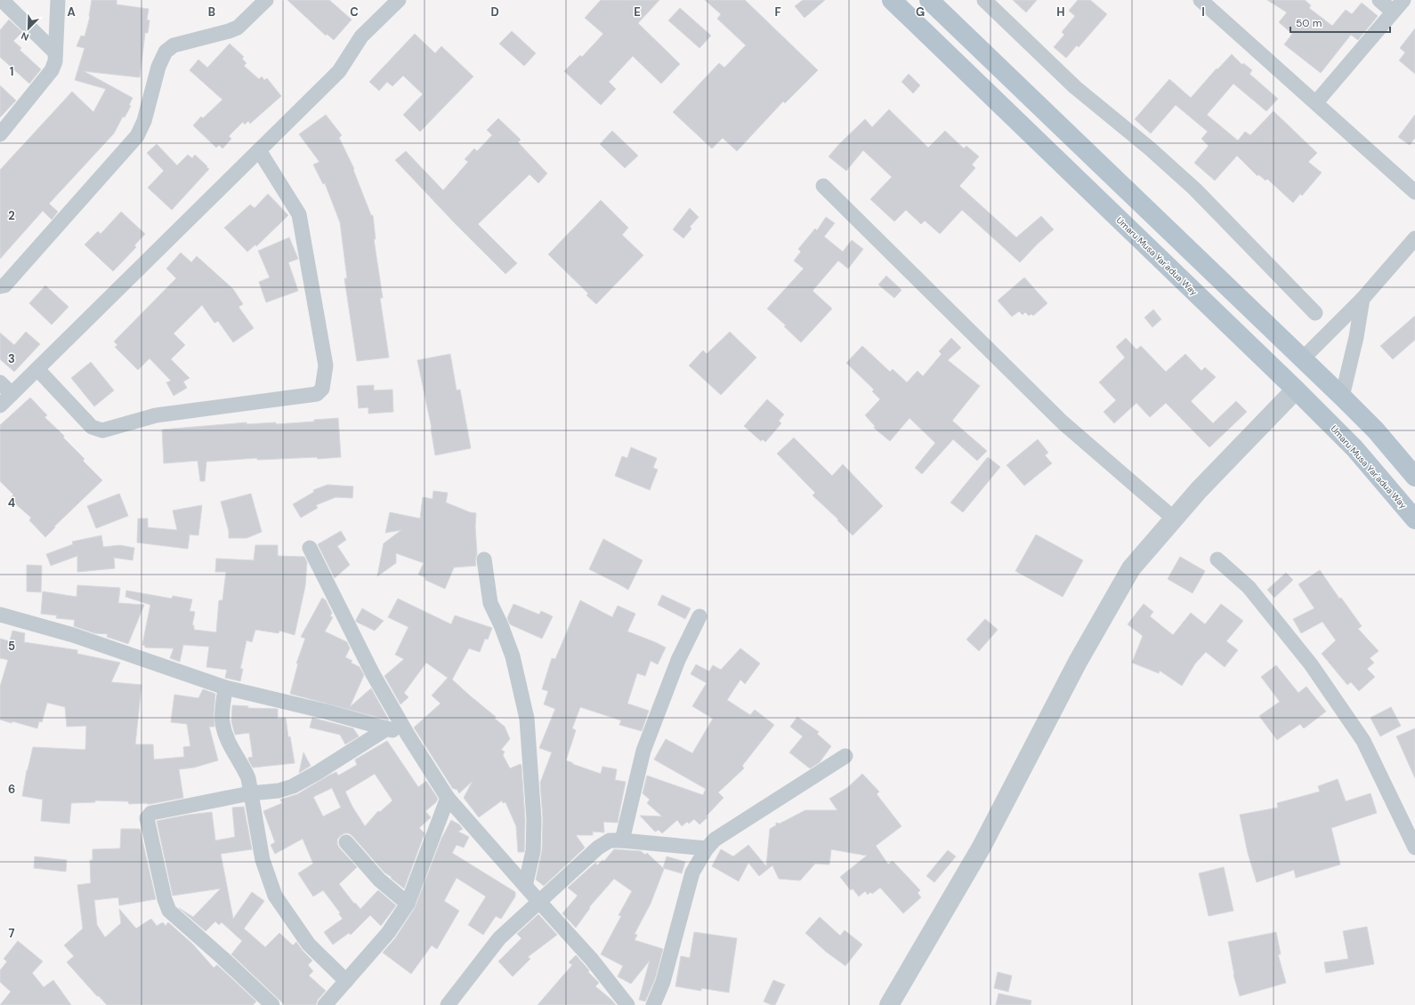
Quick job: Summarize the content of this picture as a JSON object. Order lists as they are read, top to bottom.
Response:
{
  "streets": {
    "main road": ["Umaru Musa Yar'adua Way"]
  },
  "scale_bar": "50 m",
  "north": "bottom left",
  "grid": {
    "columns": [
      "A",
      "B",
      "C",
      "D",
      "E",
      "F",
      "G",
      "H",
      "I"
    ],
    "rows": [
      "1",
      "2",
      "3",
      "4",
      "5",
      "6",
      "7"
    ]
  }
}
